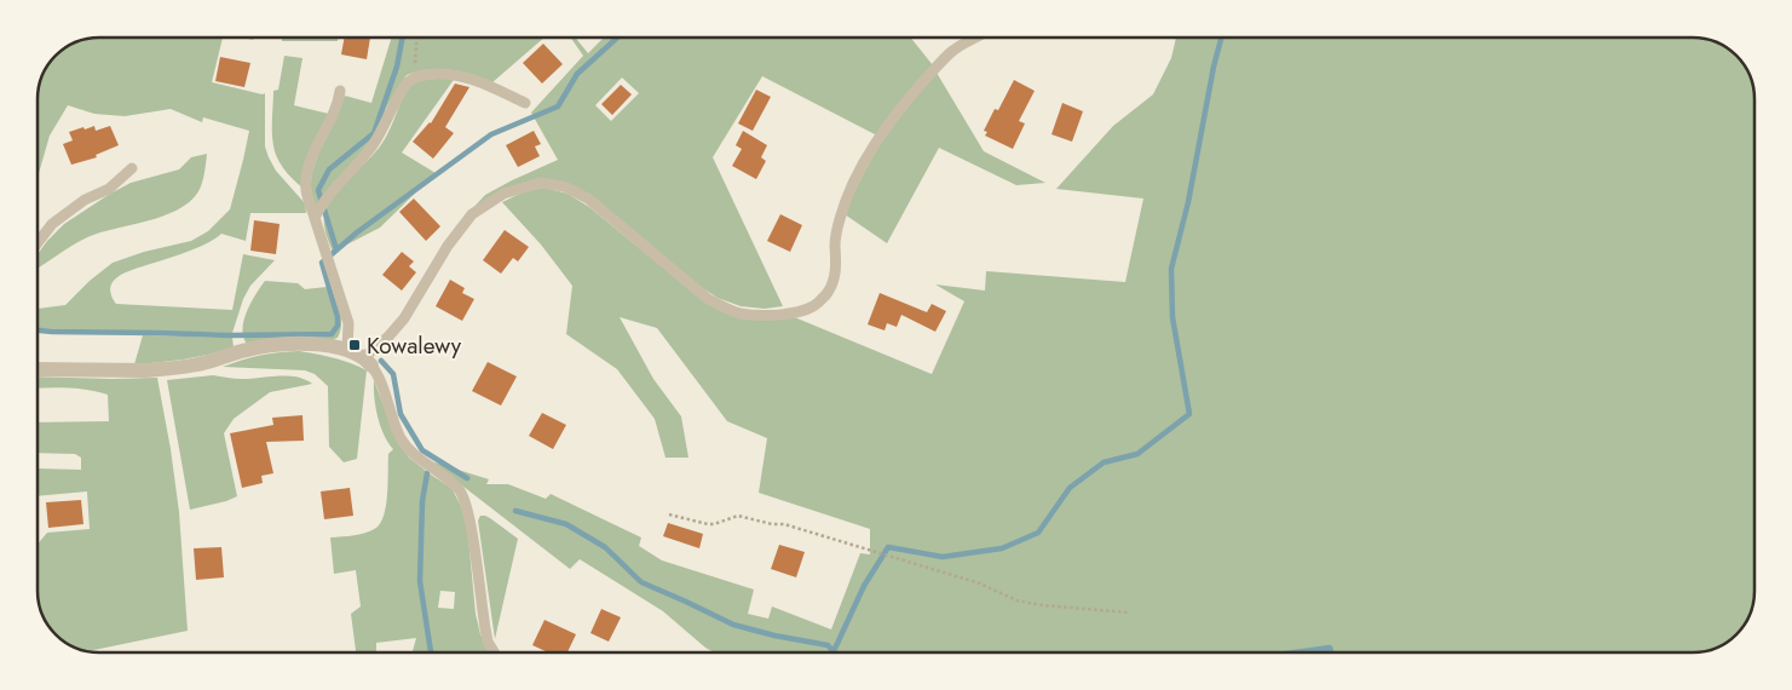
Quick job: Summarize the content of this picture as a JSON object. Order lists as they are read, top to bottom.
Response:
{
  "places": {
    "transit": ["Kowalewy"]
  }
}
